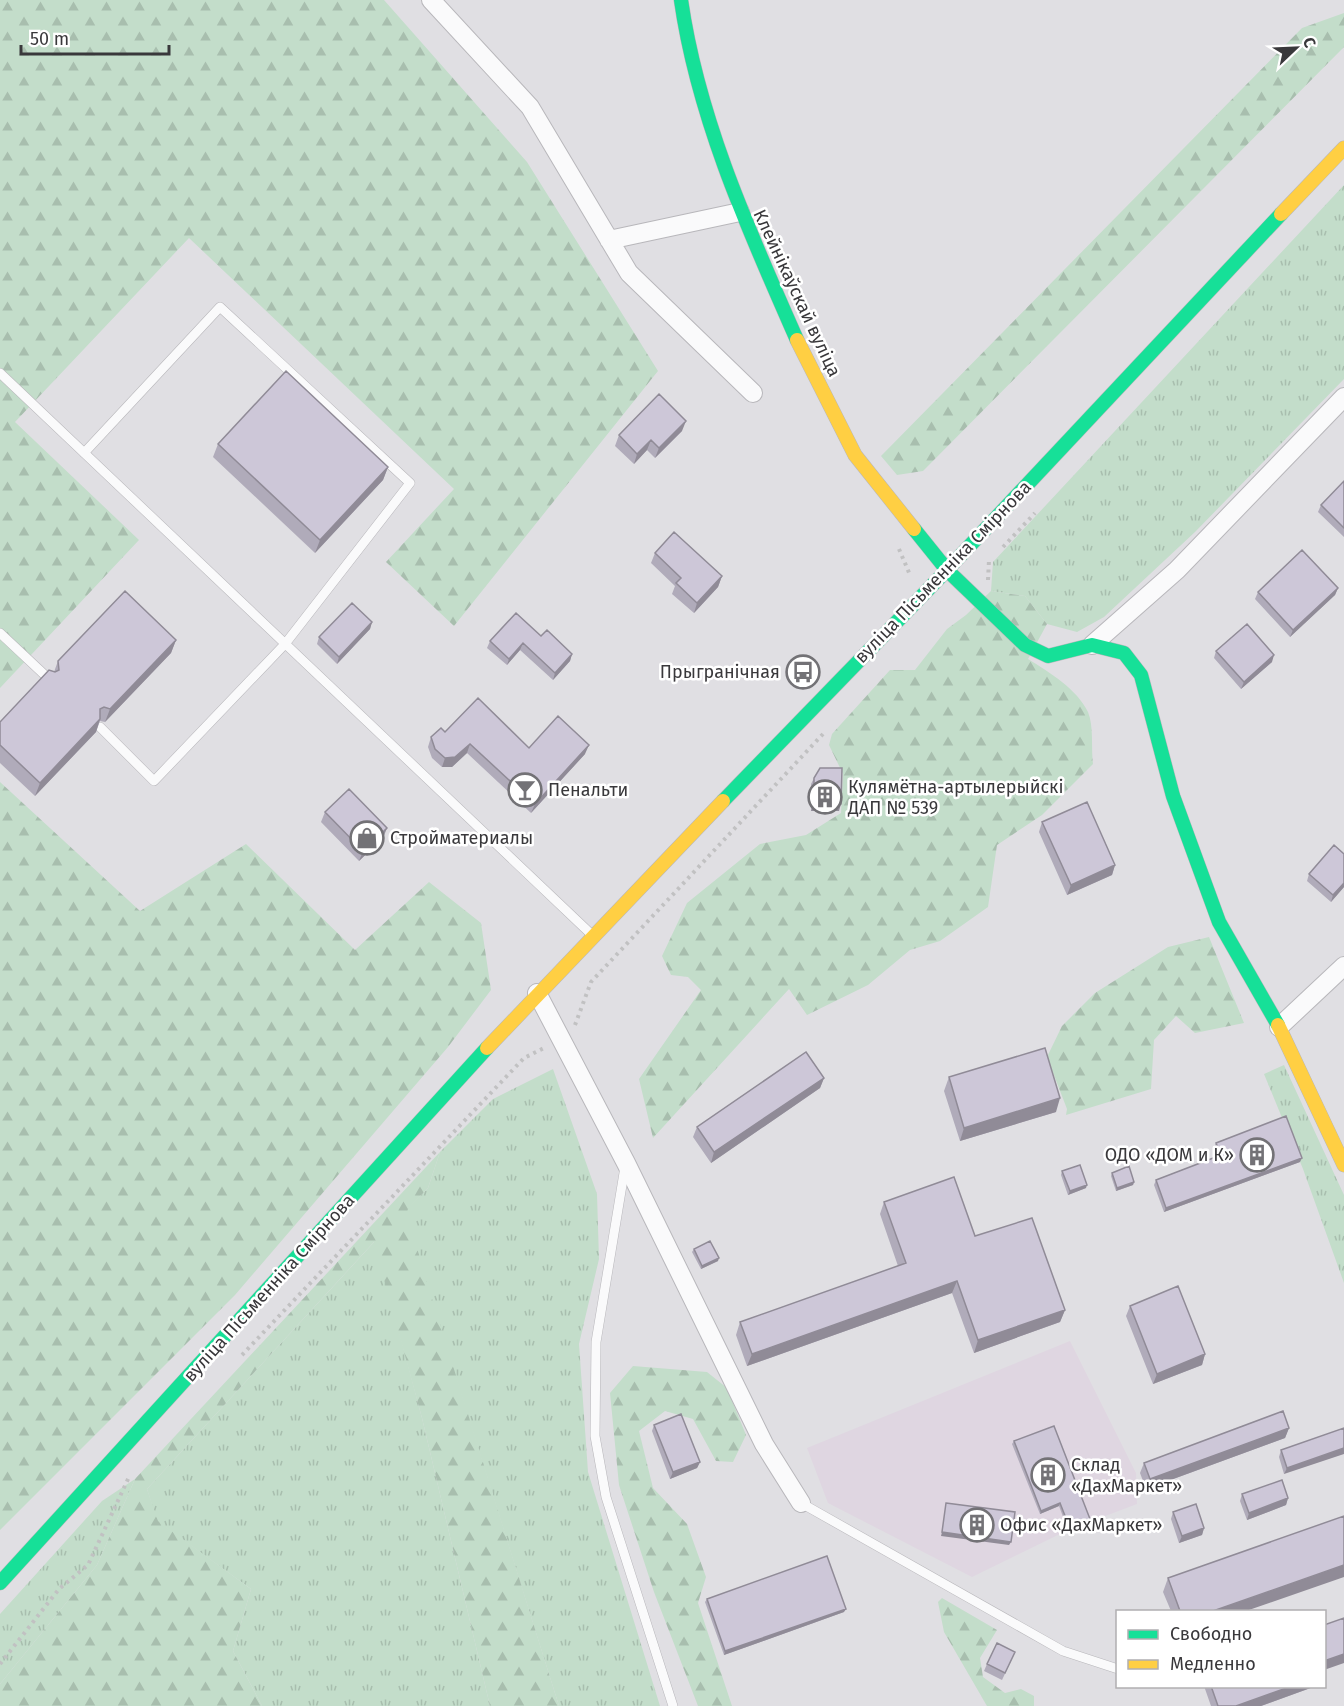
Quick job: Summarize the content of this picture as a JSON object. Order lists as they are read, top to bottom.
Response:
{
  "streets": {
    "main road": ["Клейнікаўскай вуліца", "вуліца Пісьменніка Смірнова"]
  },
  "crossings": [
    ["Клейнікаўскай вуліца", "вуліца Пісьменніка Смірнова"]
  ],
  "places": {
    "bus stop": ["Прыгранічная"],
    "bar": ["Пенальти"],
    "building": [
      "Кулямётна-артылерыйскі ДАП № 539",
      "ОДО «ДОМ и К»",
      "Склад «ДахМаркет»",
      "Офис «ДахМаркет»"
    ],
    "shop": ["Стройматериалы"]
  },
  "legend": ["Свободно", "Медленно"],
  "scale_bar": "50 m",
  "north": "top right"
}
